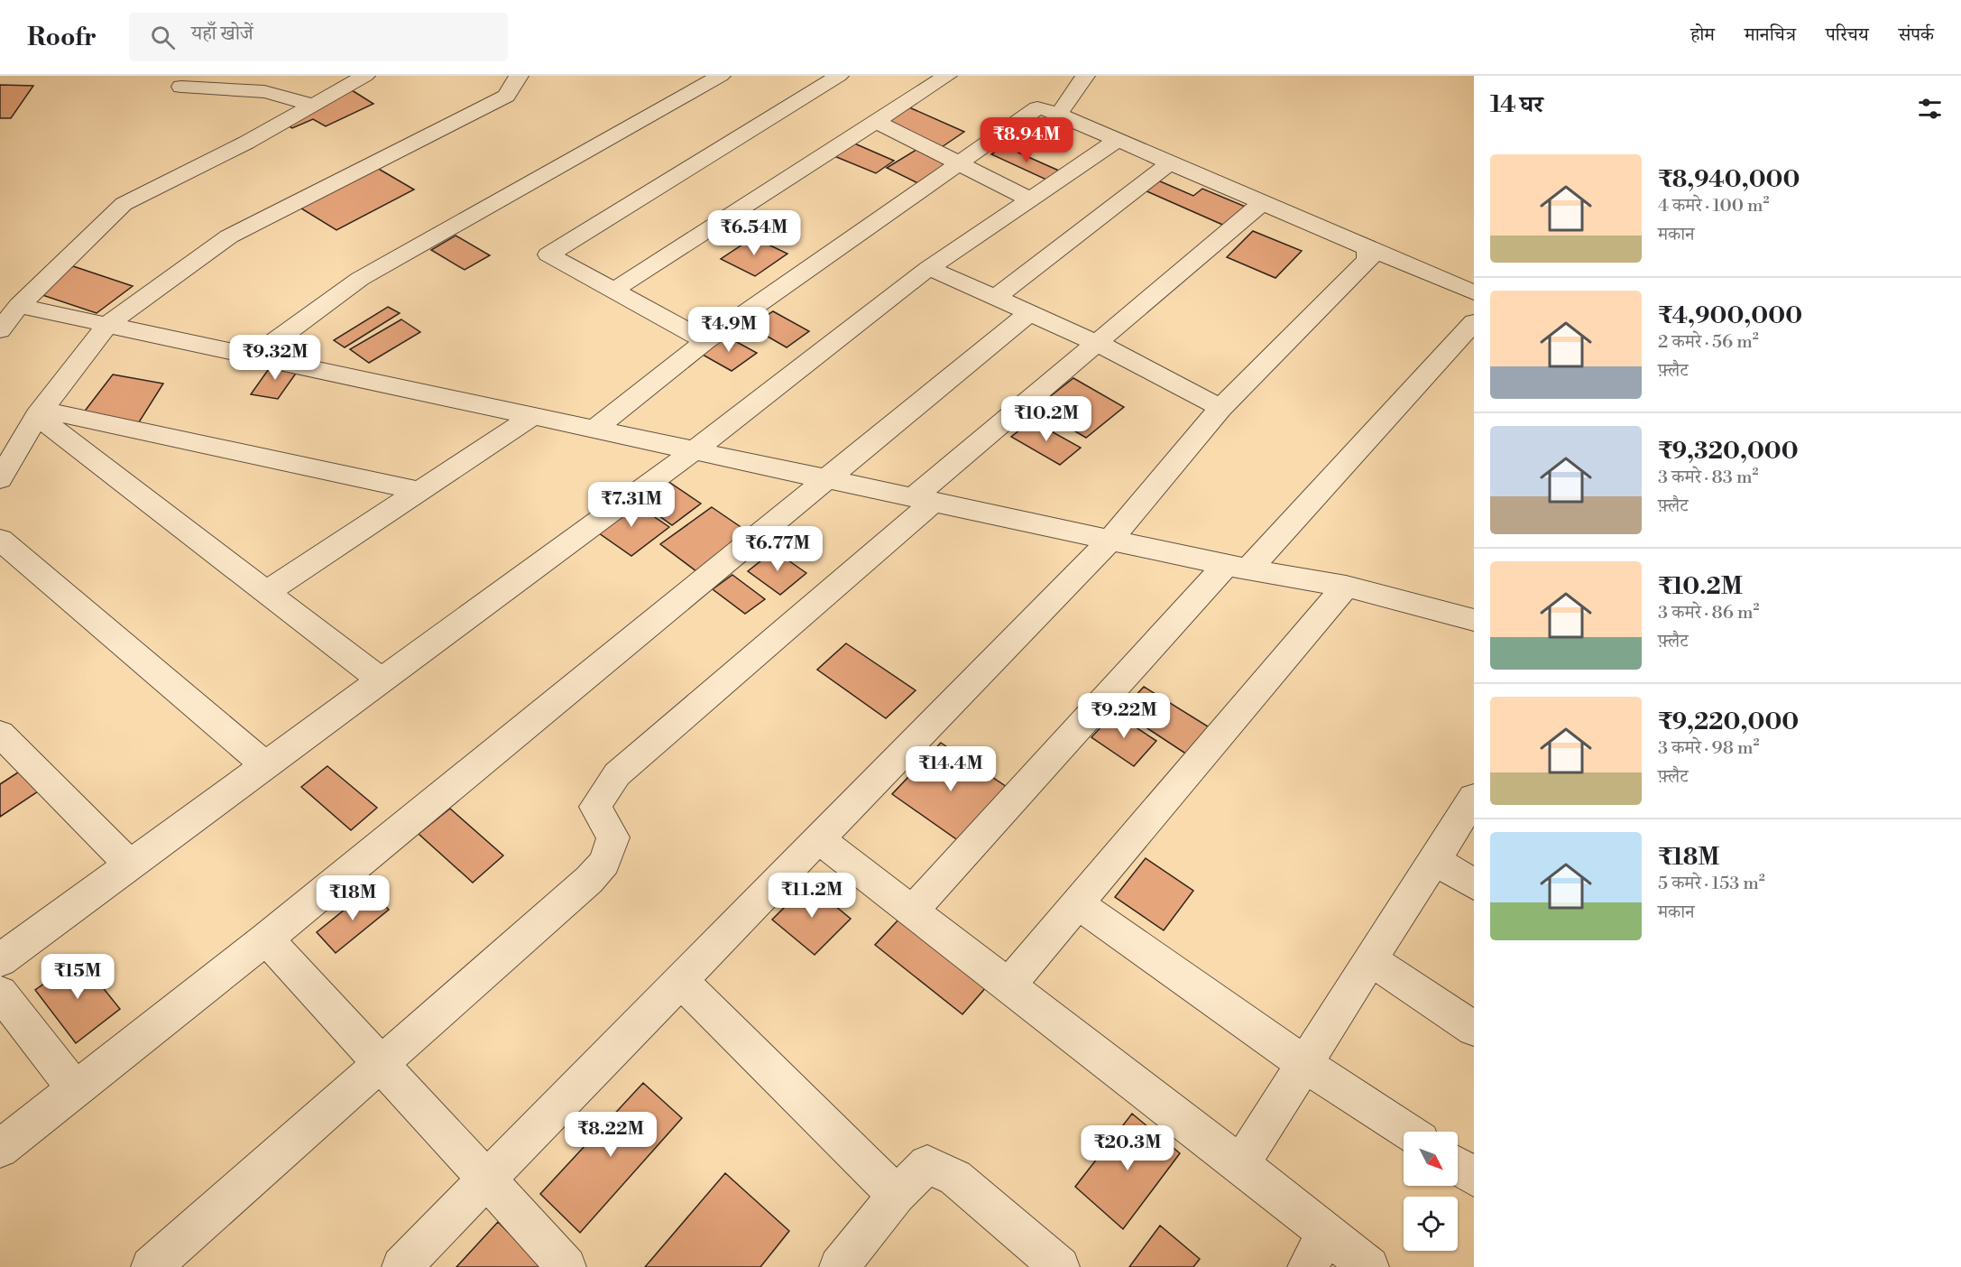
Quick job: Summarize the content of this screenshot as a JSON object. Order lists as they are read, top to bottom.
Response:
{
  "north": "bottom right",
  "page": {
    "header": "Roofr",
    "search": "यहाँ खोजें",
    "nav": [
      "होम",
      "मानचित्र",
      "परिचय",
      "संपर्क"
    ],
    "heading": "14 घर",
    "price": [
      "₹8.94M",
      "₹6.54M",
      "₹4.9M",
      "₹9.32M",
      "₹10.2M",
      "₹7.31M",
      "₹6.77M",
      "₹9.22M",
      "₹14.4M",
      "₹11.2M",
      "₹18M",
      "₹15M",
      "₹8.22M",
      "₹20.3M"
    ],
    "list": [
      {
        "name": "₹8,940,000",
        "note": "4 कमरे · 100 m² · मकान"
      },
      {
        "name": "₹4,900,000",
        "note": "2 कमरे · 56 m² · फ़्लैट"
      },
      {
        "name": "₹9,320,000",
        "note": "3 कमरे · 83 m² · फ़्लैट"
      },
      {
        "name": "₹10.2M",
        "note": "3 कमरे · 86 m² · फ़्लैट"
      },
      {
        "name": "₹9,220,000",
        "note": "3 कमरे · 98 m² · फ़्लैट"
      },
      {
        "name": "₹18M",
        "note": "5 कमरे · 153 m² · मकान"
      }
    ]
  }
}
